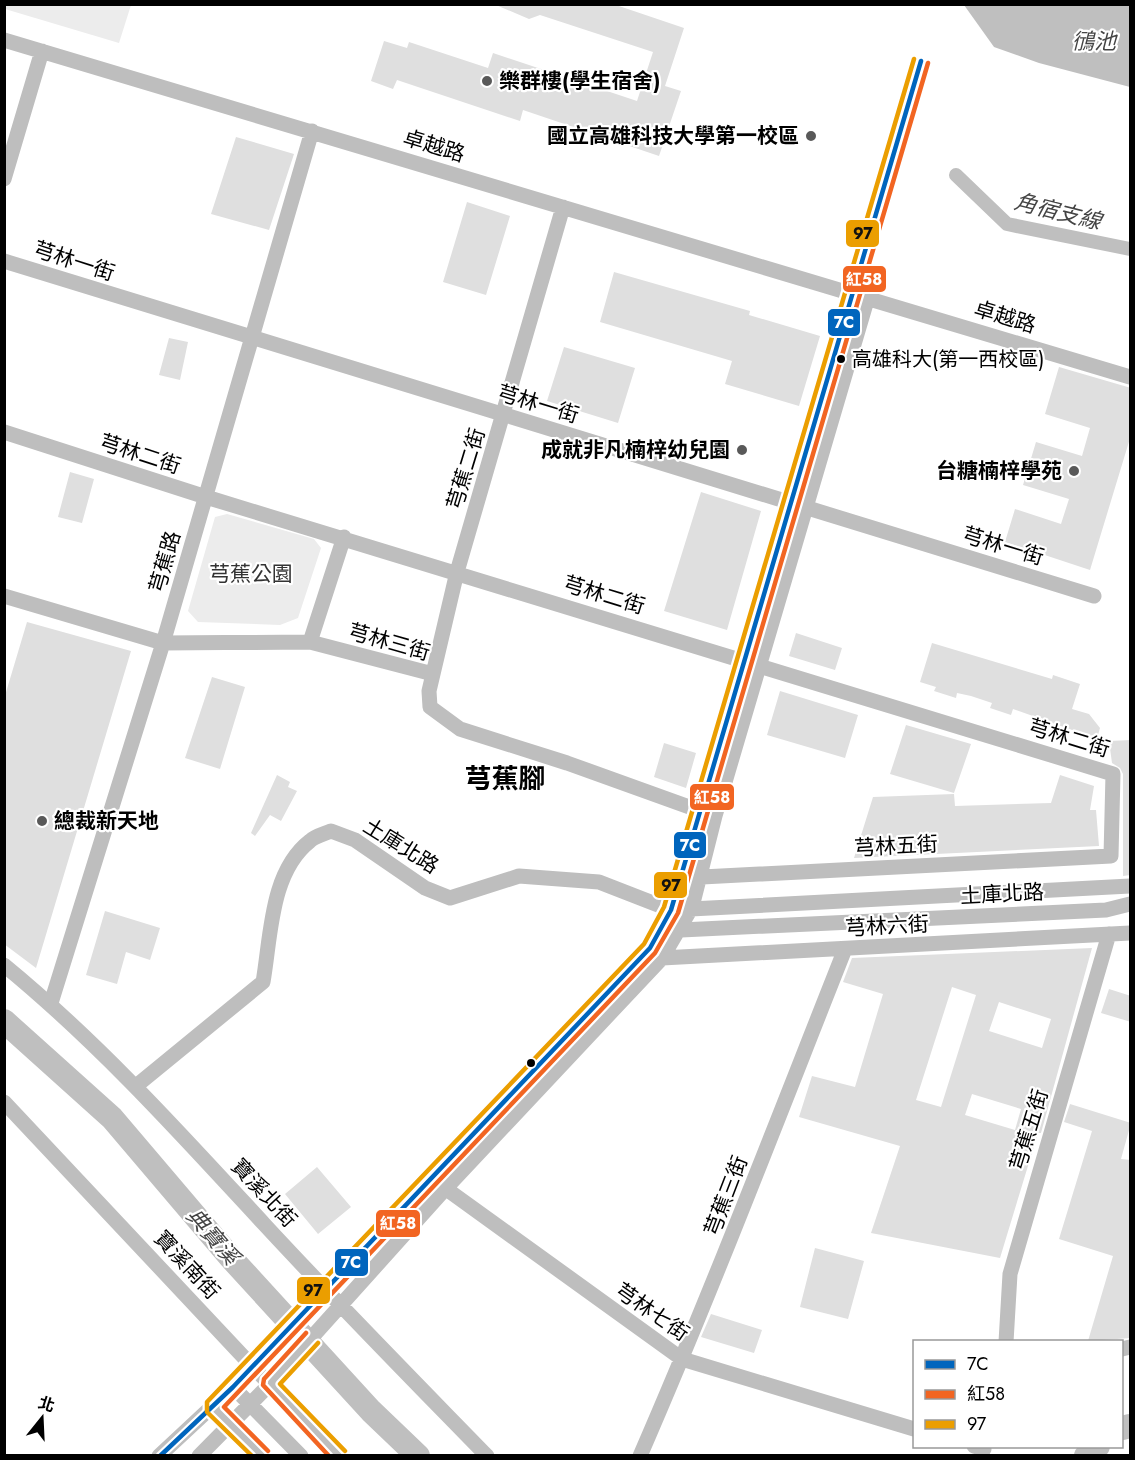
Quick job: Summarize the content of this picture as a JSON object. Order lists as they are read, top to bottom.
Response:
{
  "streets": {
    "street": [
      "卓越路",
      "芎林一街",
      "芎林二街",
      "芎蕉二街",
      "芎蕉路",
      "芎林三街",
      "土庫北路",
      "芎林五街",
      "芎林六街",
      "芎蕉五街",
      "寶溪北街",
      "芎蕉三街",
      "寶溪南街",
      "芎林七街"
    ]
  },
  "crossings": [
    ["卓越路", "芎蕉二街"],
    ["卓越路", "芎蕉路"],
    ["芎林一街", "芎蕉二街"],
    ["芎林一街", "芎蕉路"],
    ["芎林二街", "芎蕉二街"],
    ["芎林二街", "芎蕉路"],
    ["芎林二街", "芎林五街"],
    ["芎蕉二街", "芎林三街"],
    ["芎蕉路", "芎林三街"],
    ["芎蕉路", "寶溪北街"],
    ["土庫北路", "寶溪北街"],
    ["芎林六街", "芎蕉五街"],
    ["芎林六街", "芎蕉三街"],
    ["芎蕉三街", "芎林七街"]
  ],
  "districts": ["芎蕉腳"],
  "water": ["鴴池", "角宿支線", "典寶溪"],
  "parks": ["芎蕉公園"],
  "places": [
    "樂群樓(學生宿舍)",
    "國立高雄科技大學第一校區",
    "高雄科大(第一西校區)",
    "成就非凡楠梓幼兒園",
    "台糖楠梓學苑",
    "總裁新天地"
  ],
  "lines": ["transit line 97", "transit line 7C", "transit line 紅58"],
  "legend": ["7C", "紅58", "97"],
  "north": "top"
}
